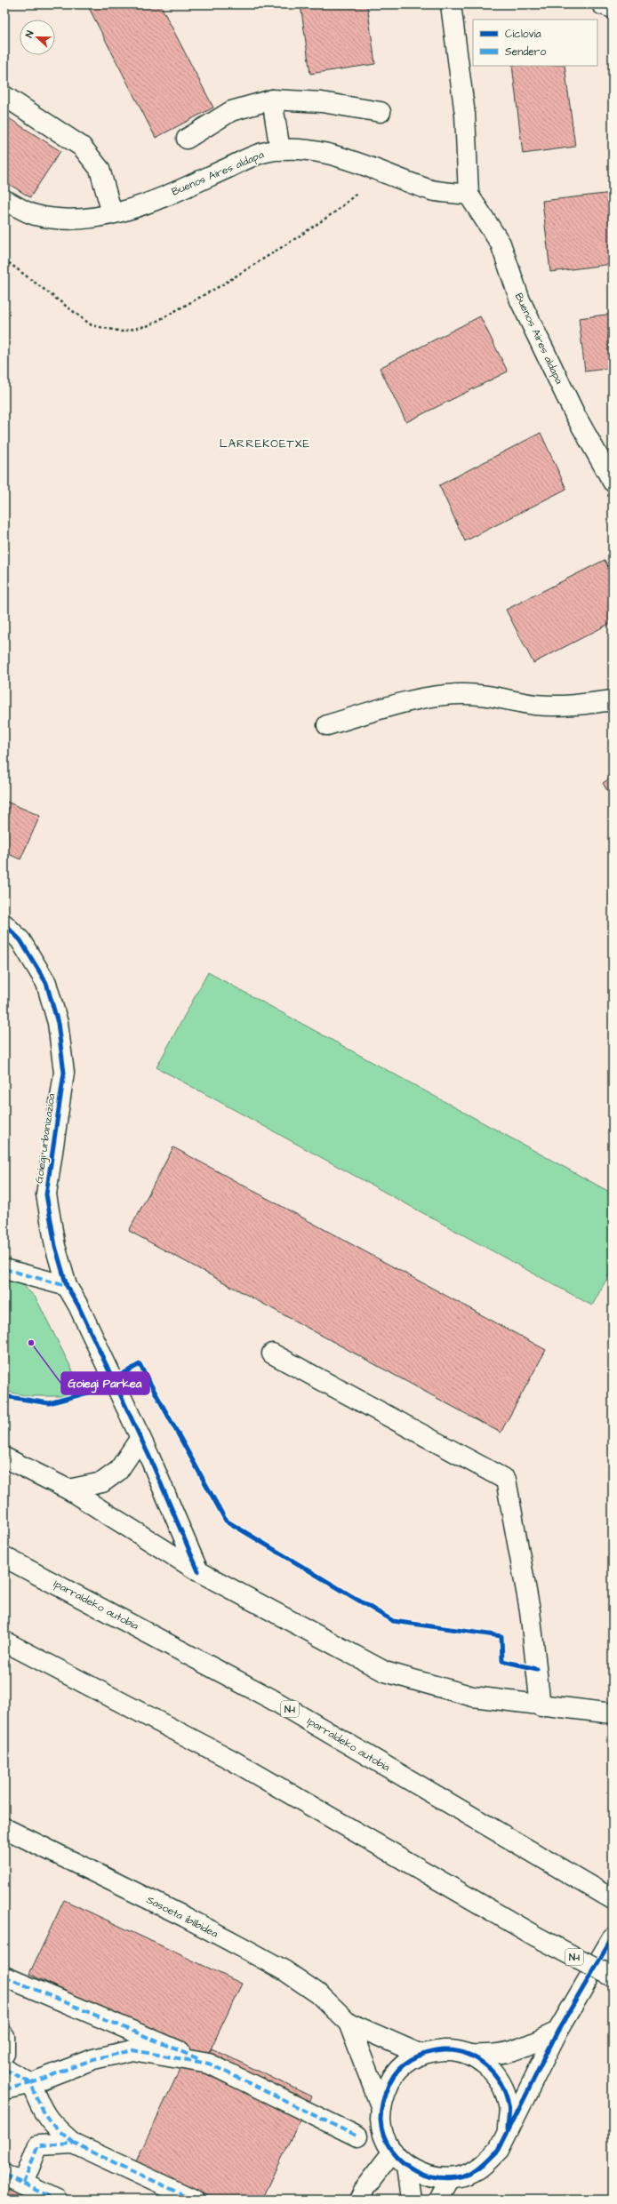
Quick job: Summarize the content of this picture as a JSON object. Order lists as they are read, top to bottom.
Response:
{
  "streets": {
    "main road": [
      "Buenos Aires aldapa",
      "Goiegi urbanizazioa",
      "Iparraldeko autobia",
      "N-I",
      "Sasoeta ibilbidea"
    ]
  },
  "districts": ["LARREKOETXE"],
  "places": ["Goiegi Parkea"],
  "legend": ["Ciclovía", "Sendero"],
  "north": "left"
}
